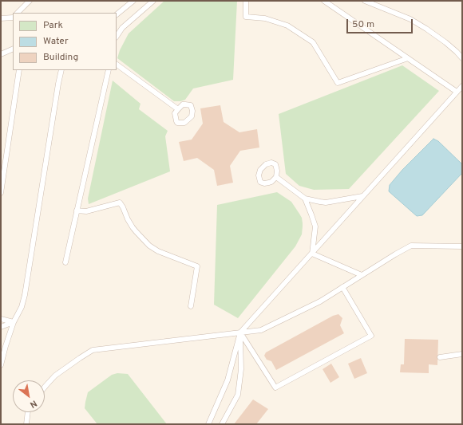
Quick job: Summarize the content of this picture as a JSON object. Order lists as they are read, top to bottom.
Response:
{
  "legend": ["Park", "Water", "Building"],
  "scale_bar": "50 m",
  "north": "bottom right"
}
